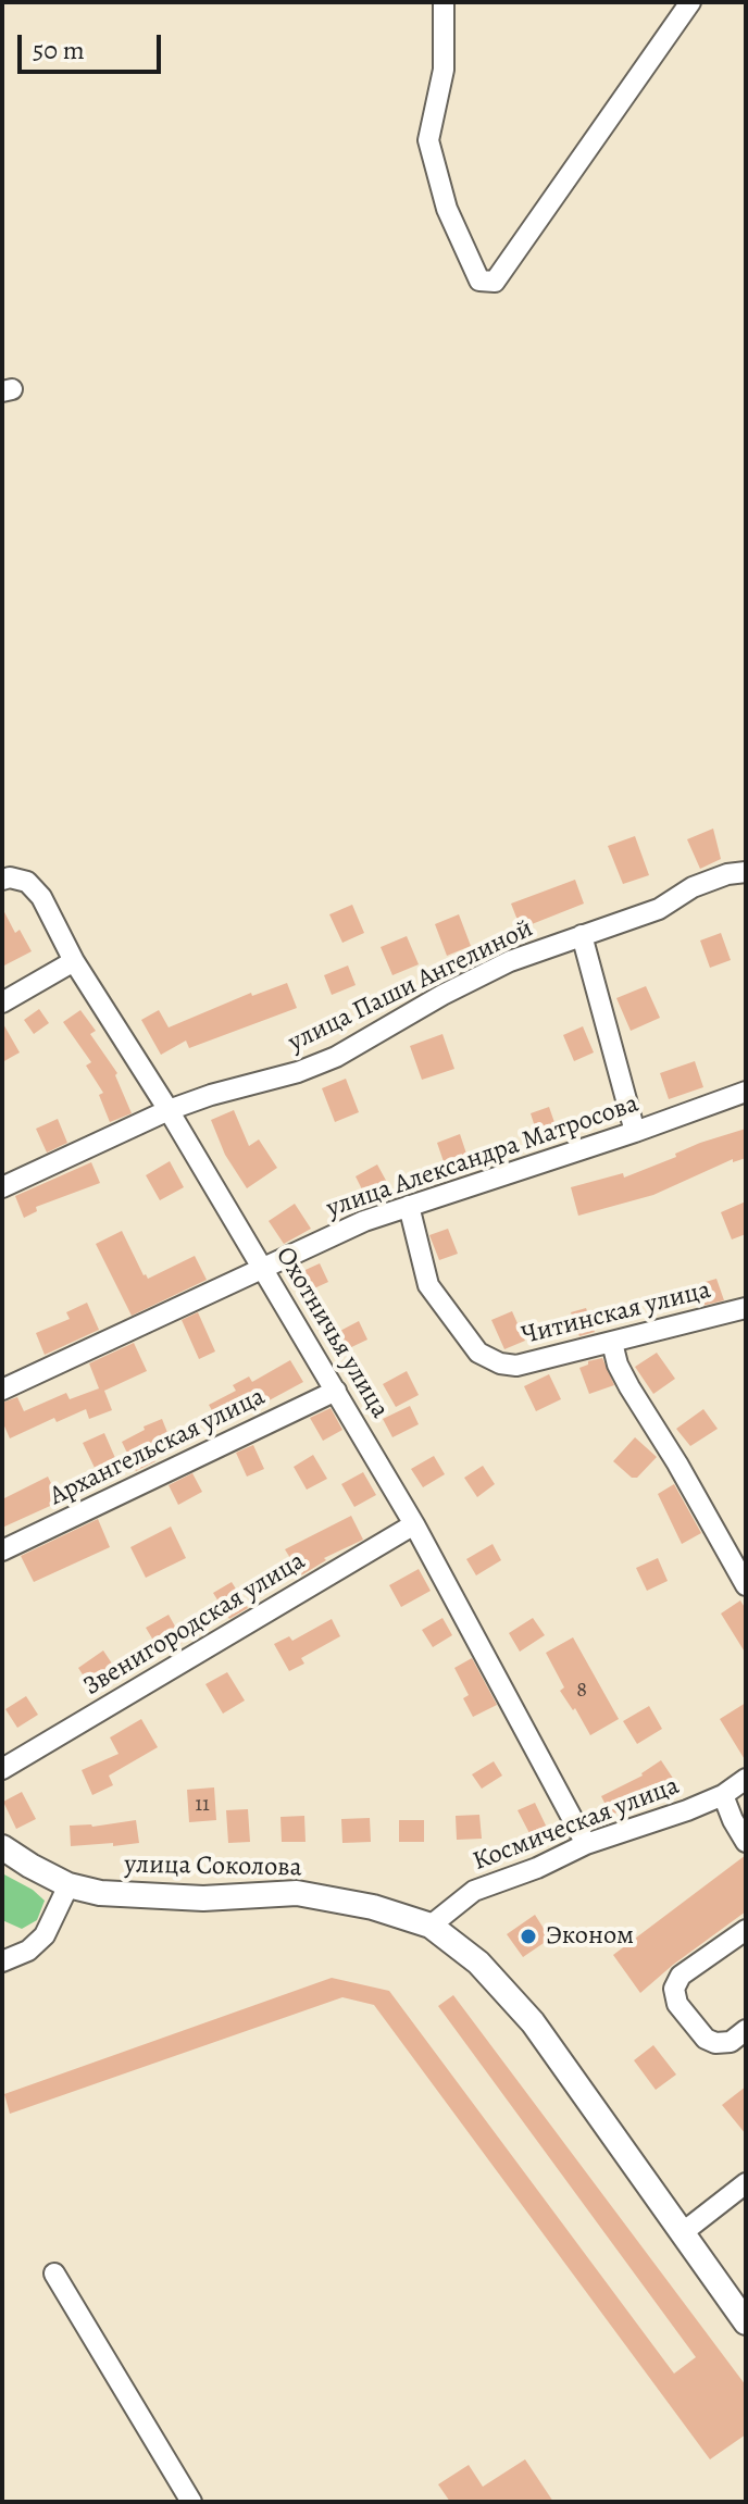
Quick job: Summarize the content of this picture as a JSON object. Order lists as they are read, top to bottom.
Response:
{
  "streets": {
    "main road": ["улица Соколова"],
    "street": [
      "улица Паши Ангелиной",
      "улица Александра Матросова",
      "Читинская улица",
      "Охотничья улица",
      "Архангельская улица",
      "Звенигородская улица",
      "Космическая улица"
    ]
  },
  "crossings": [
    ["улица Паши Ангелиной", "Охотничья улица"],
    ["улица Александра Матросова", "Читинская улица"],
    ["улица Александра Матросова", "Охотничья улица"],
    ["Охотничья улица", "Архангельская улица"],
    ["Охотничья улица", "Звенигородская улица"],
    ["Охотничья улица", "Космическая улица"],
    ["Космическая улица", "улица Соколова"]
  ],
  "places": ["Эконом"],
  "house_numbers": ["8", "11"],
  "scale_bar": "50 m"
}
